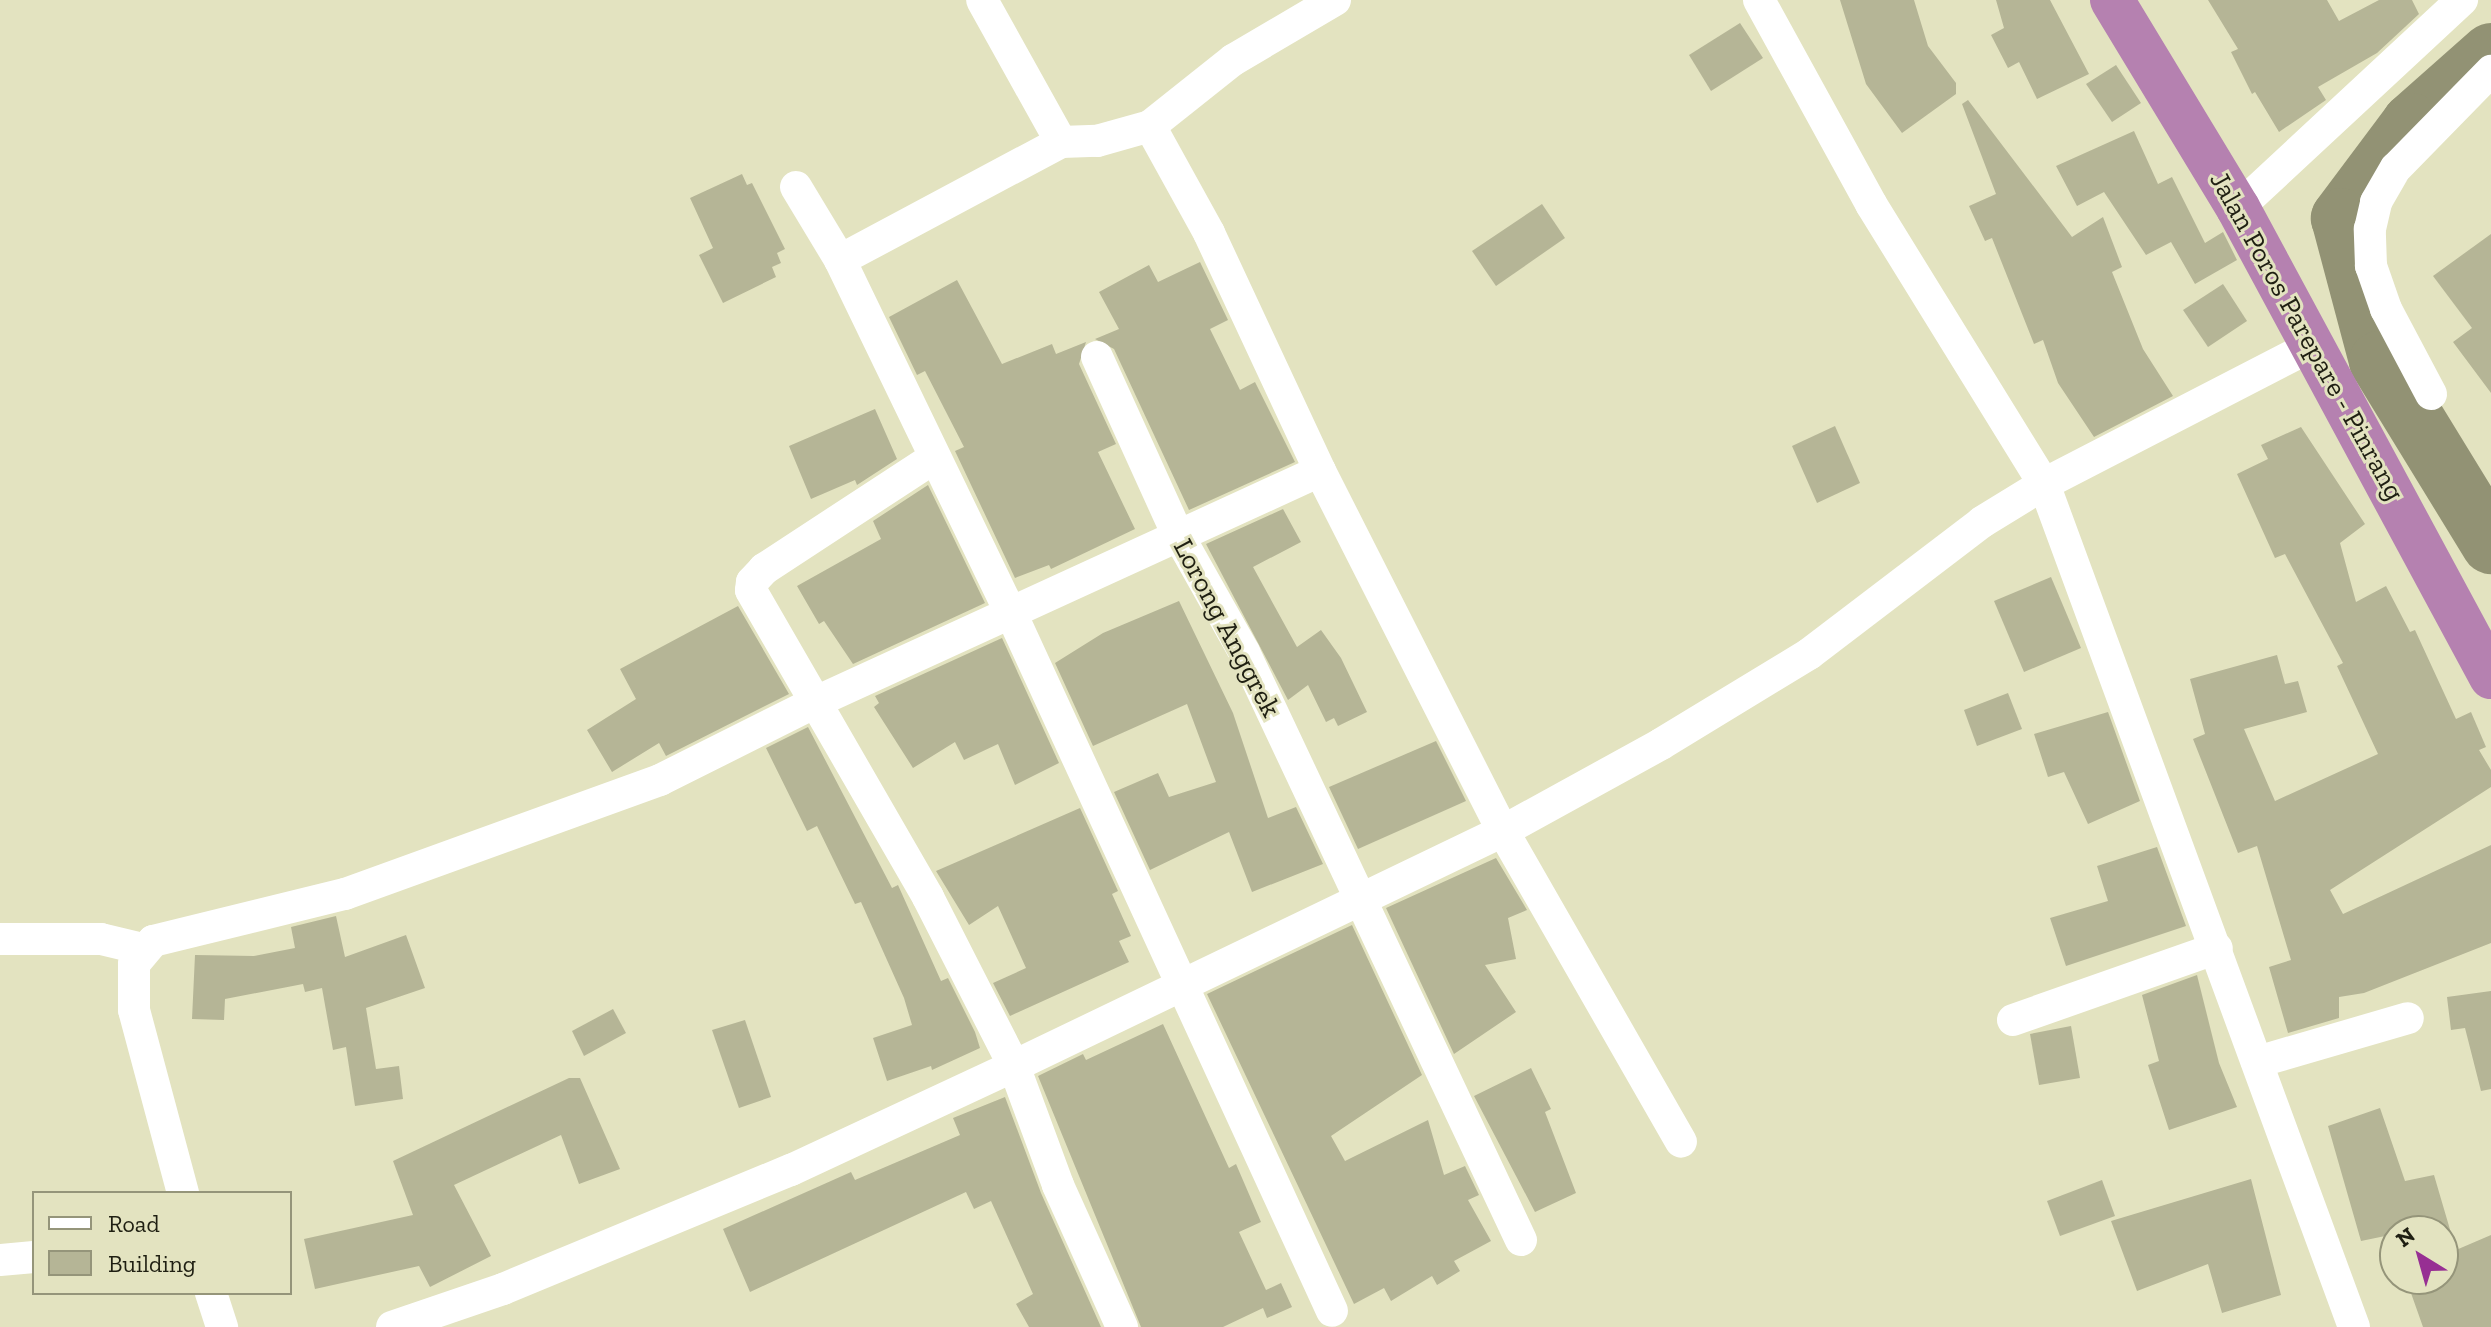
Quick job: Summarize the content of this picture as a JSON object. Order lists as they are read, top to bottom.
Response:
{
  "streets": {
    "highway": ["Jalan Poros Parepare - Pinrang"],
    "street": ["Lorong Anggrek"]
  },
  "legend": ["Road", "Building"],
  "north": "top left"
}
